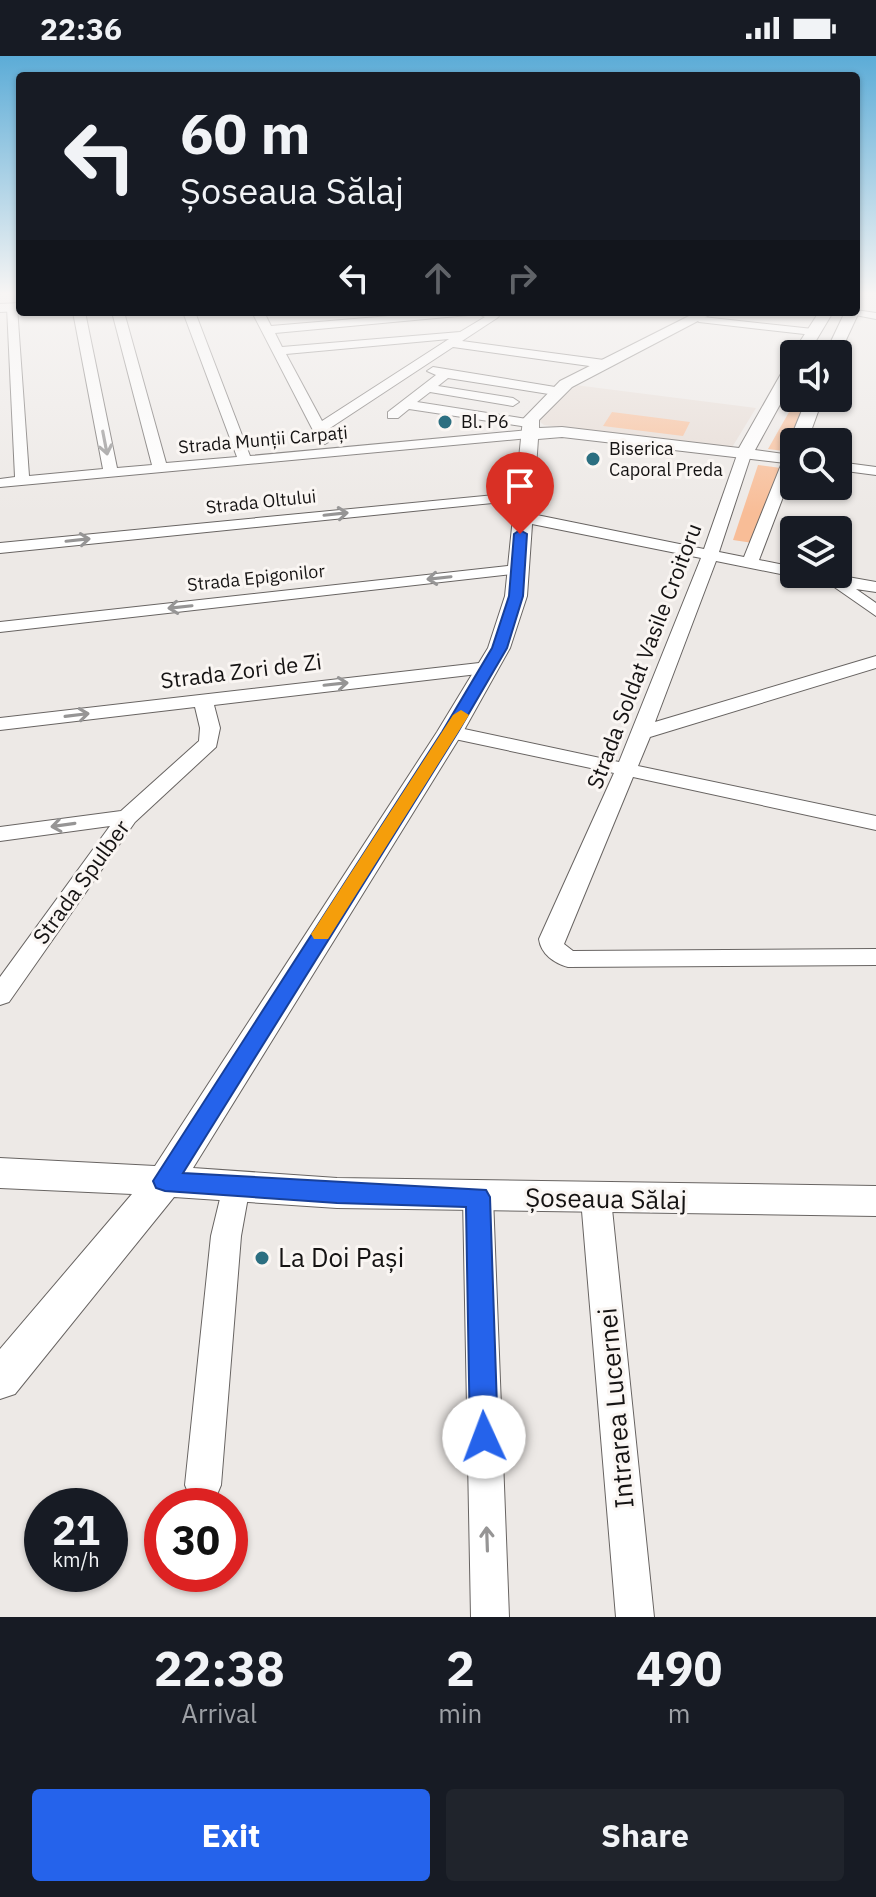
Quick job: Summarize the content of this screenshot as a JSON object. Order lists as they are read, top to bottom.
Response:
{
  "streets": {
    "street": [
      "Strada Munții Carpați",
      "Strada Oltului",
      "Strada Epigonilor",
      "Strada Soldat Vasile Croitoru",
      "Strada Zori de Zi",
      "Strada Spulber",
      "Șoseaua Sălaj",
      "Intrarea Lucernei"
    ]
  },
  "crossings": [
    ["Strada Oltului", "Strada Soldat Vasile Croitoru"],
    ["Strada Zori de Zi", "Strada Spulber"],
    ["Șoseaua Sălaj", "Intrarea Lucernei"]
  ],
  "places": ["Bl. P6", "Biserica Caporal Preda", "La Doi Pași"],
  "page": {
    "status": "22:36",
    "turn": ["60 m", "Șoseaua Sălaj"],
    "speed": "21 km/h",
    "limit": "30",
    "eta": [
      "22:38",
      "Arrival",
      "2",
      "min",
      "490",
      "m"
    ],
    "buttons": ["Exit", "Share"]
  }
}
